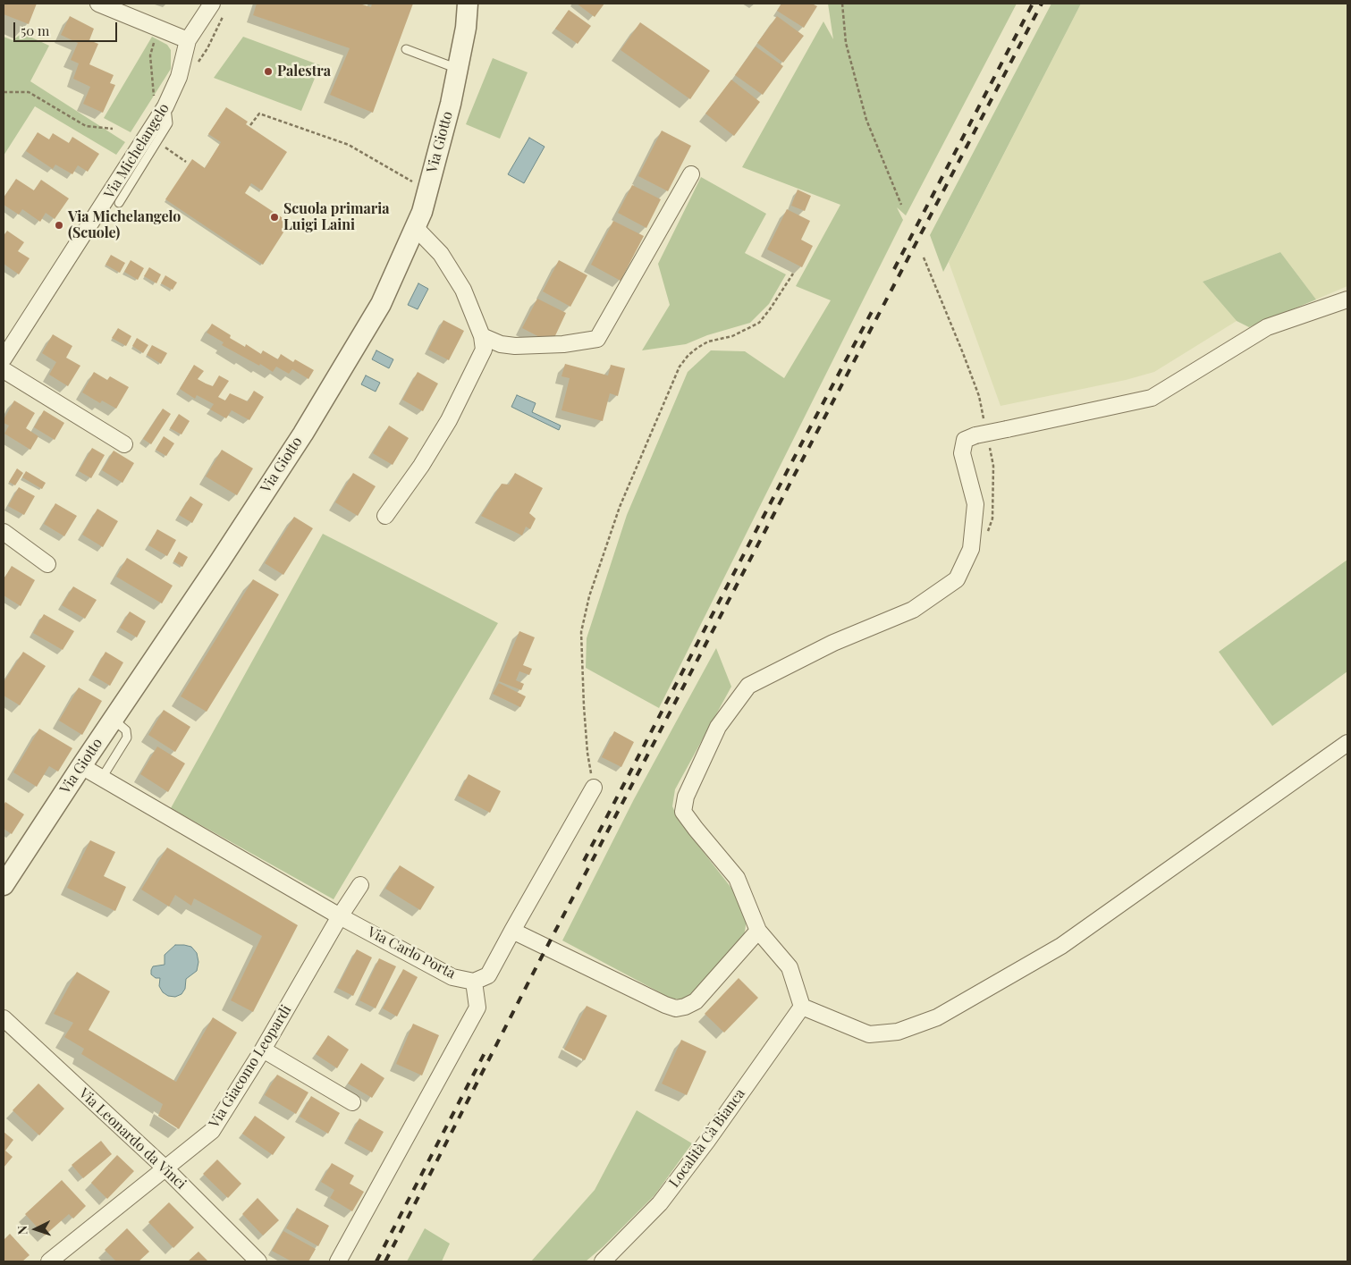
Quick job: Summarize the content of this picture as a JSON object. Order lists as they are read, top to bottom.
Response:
{
  "streets": {
    "street": [
      "Via Giotto",
      "Via Michelangelo",
      "Via Carlo Porta",
      "Via Giacomo Leopardi",
      "Località Cà Bianca",
      "Via Leonardo da Vinci"
    ]
  },
  "crossings": [
    ["Via Giotto", "Via Carlo Porta"],
    ["Via Carlo Porta", "Via Giacomo Leopardi"],
    ["Via Giacomo Leopardi", "Via Leonardo da Vinci"]
  ],
  "places": ["Palestra", "Scuola primaria Luigi Laini", "Via Michelangelo (Scuole)"],
  "scale_bar": "50 m",
  "north": "left"
}
